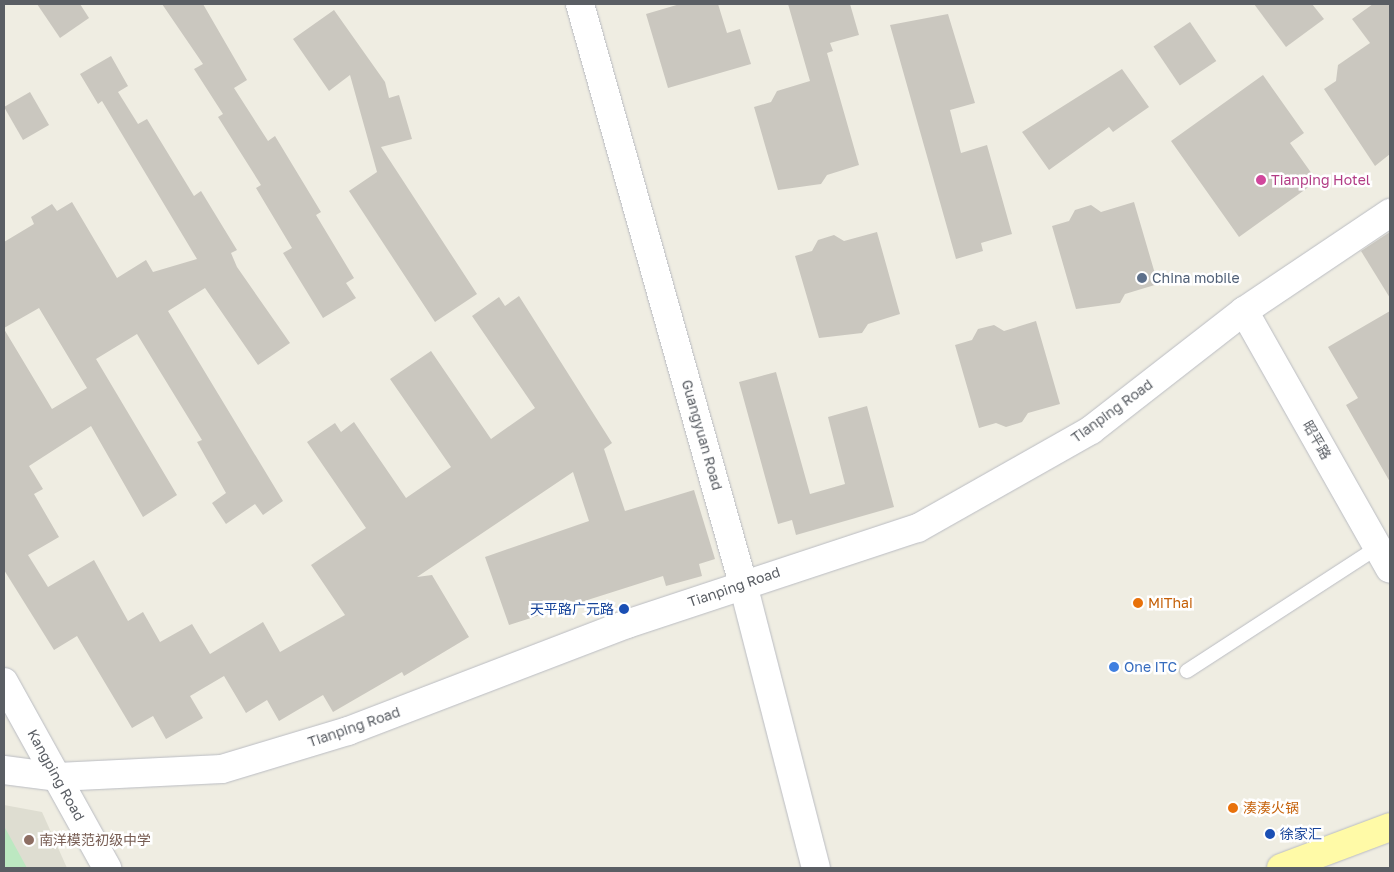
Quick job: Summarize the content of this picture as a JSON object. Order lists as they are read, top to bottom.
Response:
{
  "streets": {
    "street": [
      "Tianping Road",
      "Guangyuan Road",
      "昭平路",
      "Kangping Road"
    ]
  },
  "crossings": [
    ["Tianping Road", "Guangyuan Road"],
    ["Tianping Road", "昭平路"],
    ["Tianping Road", "Kangping Road"]
  ],
  "places": [
    "Tianping Hotel",
    "China mobile",
    "MiThai",
    "天平路广元路",
    "One ITC",
    "湊湊火锅",
    "徐家汇",
    "南洋模范初级中学"
  ]
}
